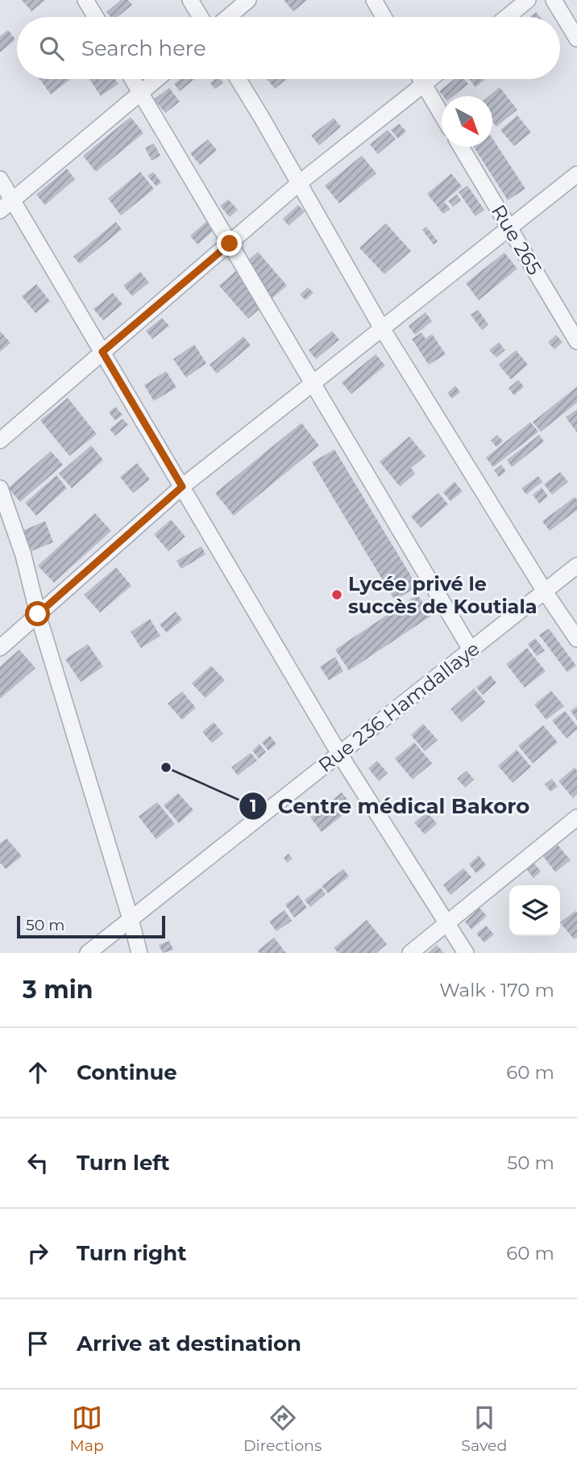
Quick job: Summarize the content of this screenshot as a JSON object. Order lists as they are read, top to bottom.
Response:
{
  "streets": {
    "street": ["Rue 265", "Rue 236 Hamdallaye"]
  },
  "places": ["Lycée privé le succès de Koutiala", "Centre médical Bakoro"],
  "scale_bar": "50 m",
  "north": "bottom right",
  "page": {
    "search": "Search here",
    "scale": "50 m",
    "heading": ["3 min", "Walk · 170 m"],
    "list": [
      ["Continue", "60 m"],
      ["Turn left", "50 m"],
      ["Turn right", "60 m"],
      "Arrive at destination"
    ],
    "nav": ["Map", "Directions", "Saved"]
  }
}
